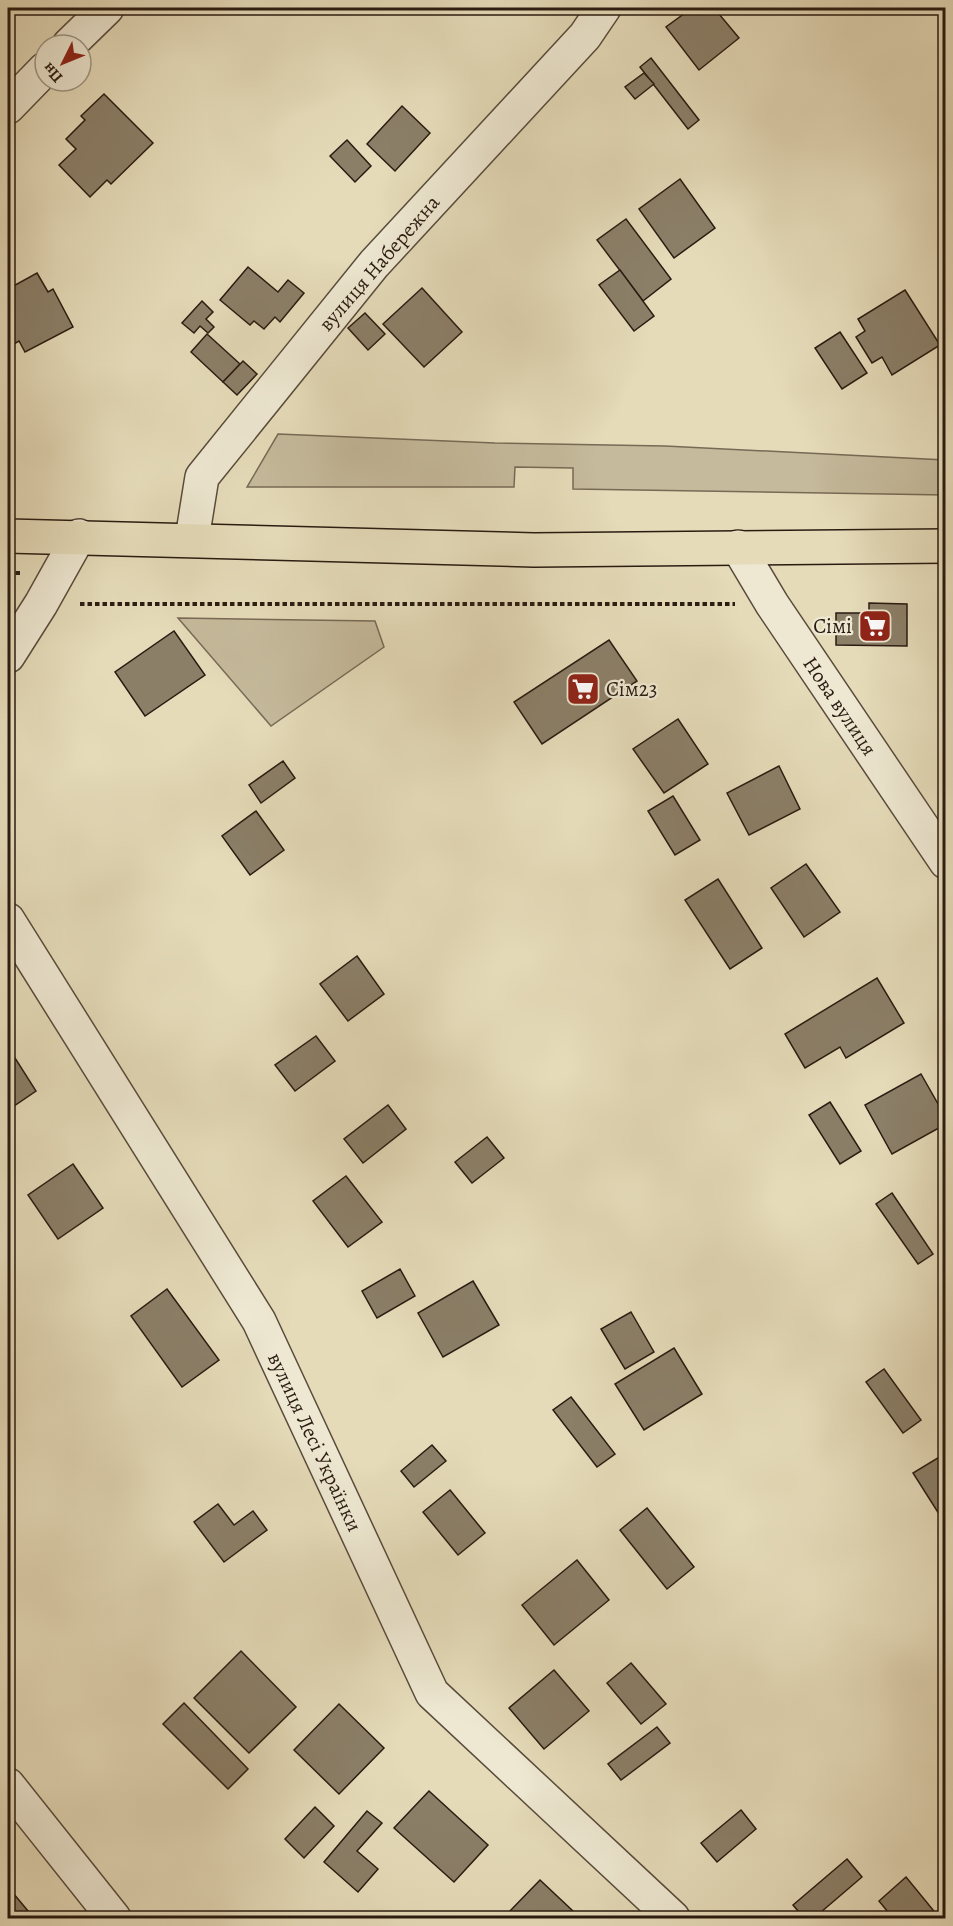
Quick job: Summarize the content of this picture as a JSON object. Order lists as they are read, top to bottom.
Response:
{
  "streets": {
    "street": ["вулиця Набережна", "Нова вулиця", "вулиця Лесі Українки"]
  },
  "places": {
    "supermarket": ["Сімі", "Сім23"]
  },
  "north": "bottom left"
}
